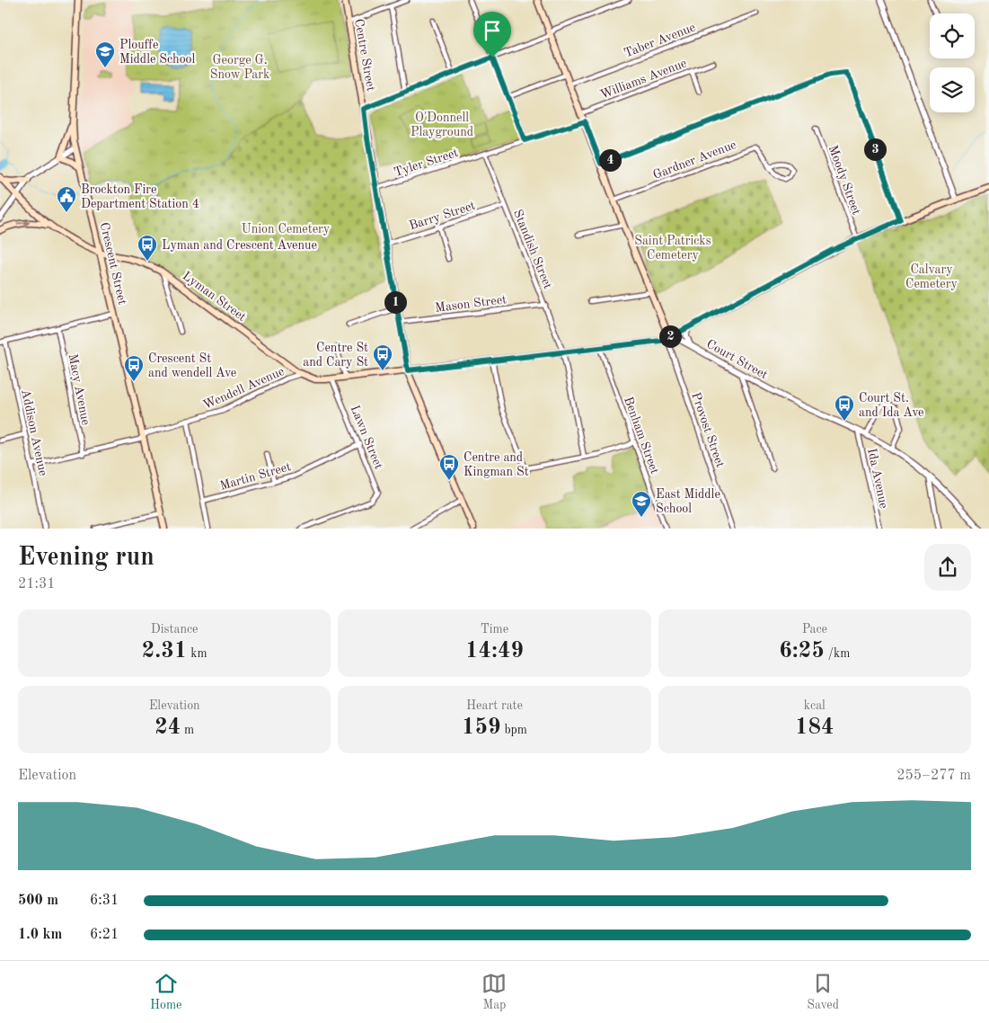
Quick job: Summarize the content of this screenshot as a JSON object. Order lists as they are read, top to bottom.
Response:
{
  "streets": {
    "main road": ["Centre Street", "Crescent Street", "Lyman Street"],
    "street": [
      "Taber Avenue",
      "Williams Avenue",
      "Gardner Avenue",
      "Tyler Street",
      "Moody Street",
      "Barry Street",
      "Standish Street",
      "Mason Street",
      "Court Street",
      "Wendell Avenue",
      "Macy Avenue",
      "Provost Street",
      "Addison Avenue",
      "Benham Street",
      "Lawn Street",
      "Martin Street",
      "Ida Avenue"
    ]
  },
  "crossings": [
    ["Centre Street", "Tyler Street"],
    ["Centre Street", "Barry Street"],
    ["Centre Street", "Lyman Street"],
    ["Centre Street", "Mason Street"],
    ["Tyler Street", "Standish Street"],
    ["Moody Street", "Lyman Street"],
    ["Barry Street", "Standish Street"],
    ["Standish Street", "Lyman Street"],
    ["Standish Street", "Mason Street"],
    ["Crescent Street", "Lyman Street"],
    ["Crescent Street", "Wendell Avenue"],
    ["Lyman Street", "Court Street"],
    ["Lyman Street", "Wendell Avenue"],
    ["Lyman Street", "Provost Street"],
    ["Lyman Street", "Benham Street"],
    ["Lyman Street", "Lawn Street"],
    ["Court Street", "Provost Street"],
    ["Court Street", "Ida Avenue"],
    ["Wendell Avenue", "Macy Avenue"],
    ["Wendell Avenue", "Addison Avenue"],
    ["Lawn Street", "Martin Street"]
  ],
  "parks": [
    "George G. Snow Park",
    "O'Donnell Playground",
    "Union Cemetery",
    "Saint Patricks Cemetery",
    "Calvary Cemetery"
  ],
  "places": {
    "school or university": ["Plouffe Middle School", "East Middle School"],
    "public building": ["Brockton Fire Department Station 4"],
    "bus stop": [
      "Lyman and Crescent Avenue",
      "Centre St and Cary St",
      "Crescent St and wendell Ave",
      "Court St. and Ida Ave",
      "Centre and Kingman St"
    ]
  },
  "page": {
    "pins": [
      "3",
      "4",
      "1",
      "2"
    ],
    "heading": ["Evening run", "21:31"],
    "stats": [
      ["Distance", "2.31 km"],
      ["Time", "14:49"],
      ["Pace", "6:25 /km"],
      ["Elevation", "24 m"],
      ["Heart rate", "159 bpm"],
      ["kcal", "184"]
    ],
    "chart": ["Elevation", "255–277 m"],
    "list": [
      {
        "name": "500 m",
        "note": "6:31"
      },
      {
        "name": "1.0 km",
        "note": "6:21"
      }
    ],
    "tabs": ["Home", "Map", "Saved"]
  }
}
